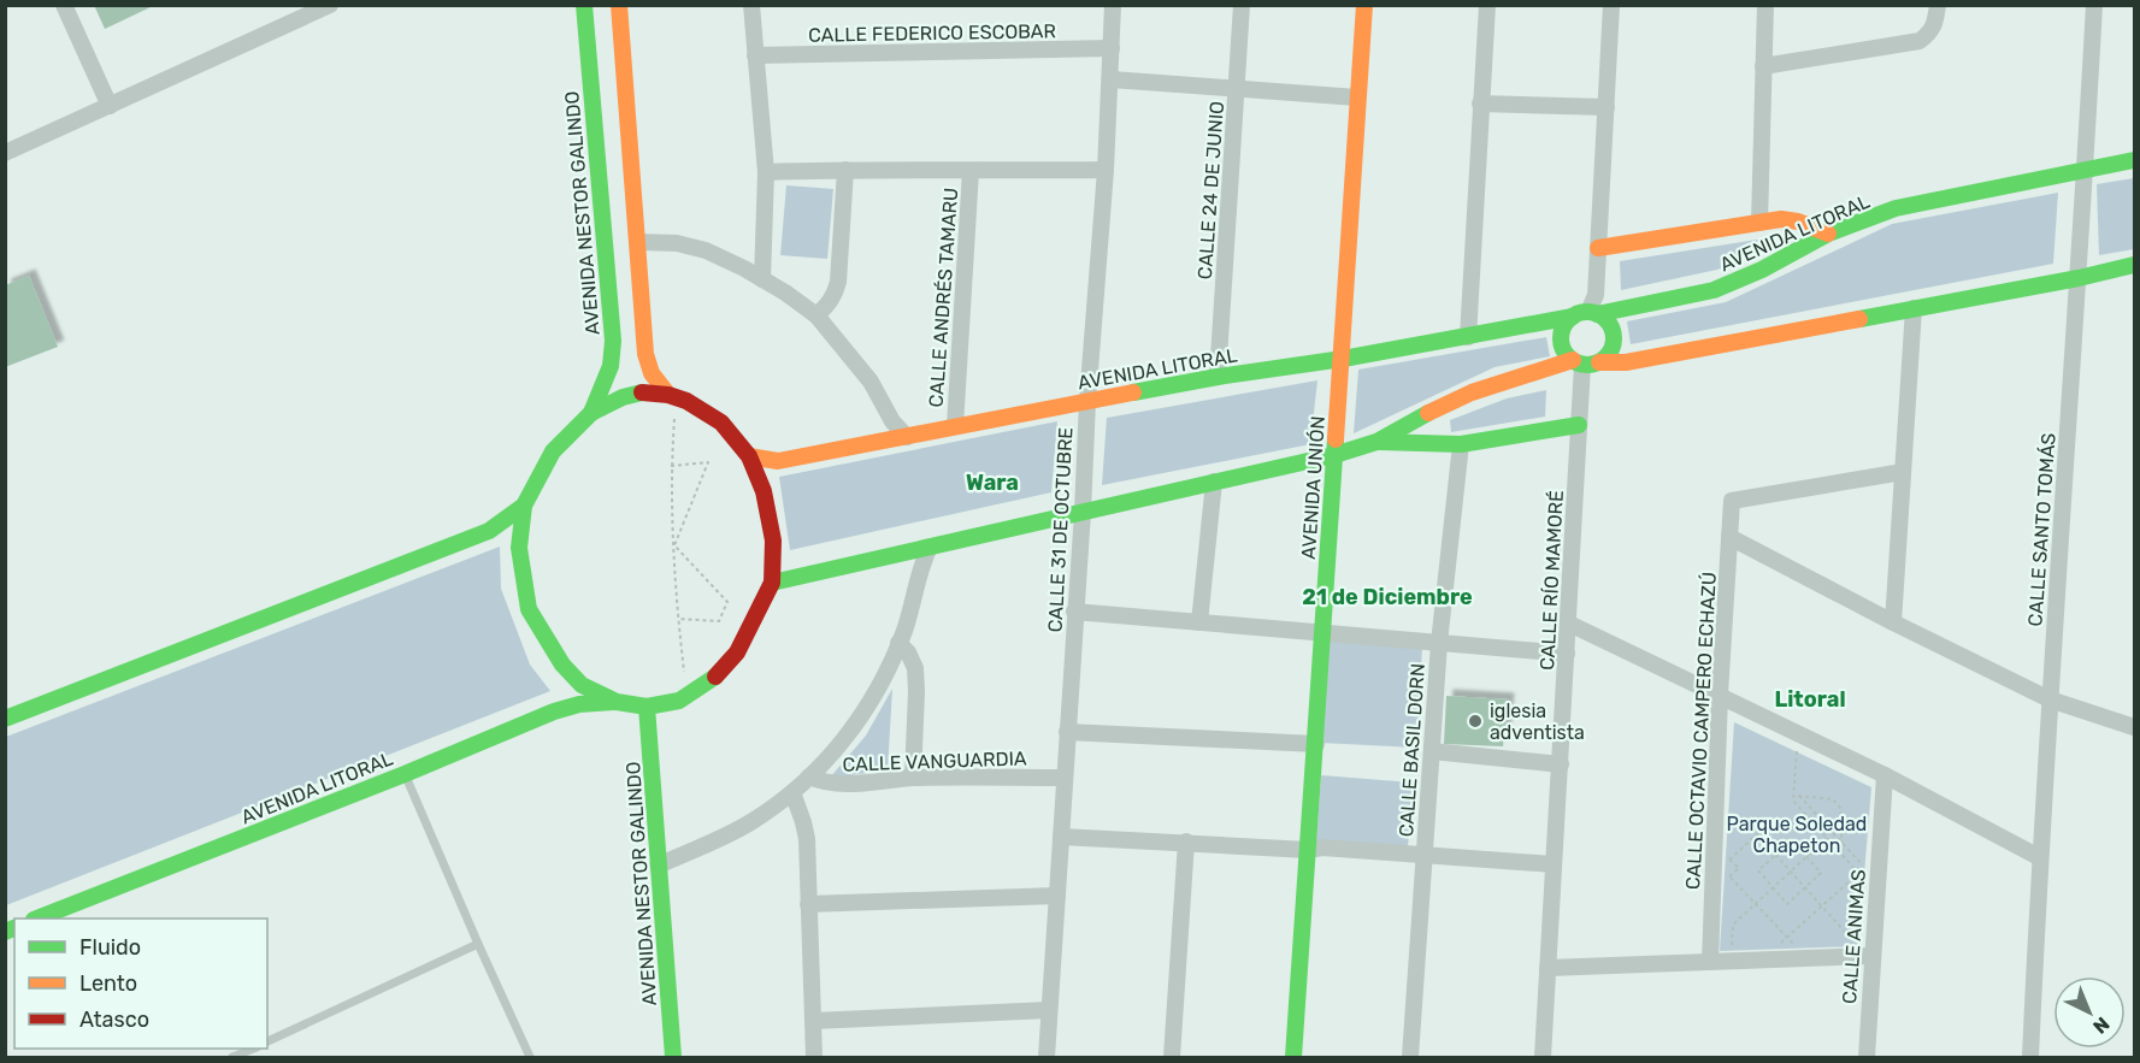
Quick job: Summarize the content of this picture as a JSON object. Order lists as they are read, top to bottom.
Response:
{
  "streets": {
    "main road": ["AVENIDA NESTOR GALINDO", "AVENIDA LITORAL", "AVENIDA UNIÓN"],
    "street": [
      "CALLE FEDERICO ESCOBAR",
      "CALLE 24 DE JUNIO",
      "CALLE ANDRÉS TAMARU",
      "CALLE 31 DE OCTUBRE",
      "CALLE SANTO TOMÁS",
      "CALLE RÍO MAMORÉ",
      "CALLE OCTAVIO CAMPERO ECHAZÚ",
      "CALLE BASIL DORN",
      "CALLE VANGUARDIA",
      "CALLE ANIMAS"
    ]
  },
  "crossings": [
    ["CALLE FEDERICO ESCOBAR", "CALLE 31 DE OCTUBRE"],
    ["CALLE 24 DE JUNIO", "AVENIDA LITORAL"],
    ["AVENIDA LITORAL", "CALLE ANDRÉS TAMARU"],
    ["AVENIDA LITORAL", "AVENIDA UNIÓN"],
    ["AVENIDA LITORAL", "CALLE 31 DE OCTUBRE"],
    ["AVENIDA LITORAL", "CALLE SANTO TOMÁS"],
    ["AVENIDA LITORAL", "CALLE RÍO MAMORÉ"],
    ["CALLE 31 DE OCTUBRE", "CALLE VANGUARDIA"]
  ],
  "districts": ["Wara", "21 de Diciembre", "Litoral"],
  "parks": ["Parque Soledad Chapeton"],
  "places": ["iglesia adventista"],
  "legend": ["Fluido", "Lento", "Atasco"],
  "north": "bottom right"
}
